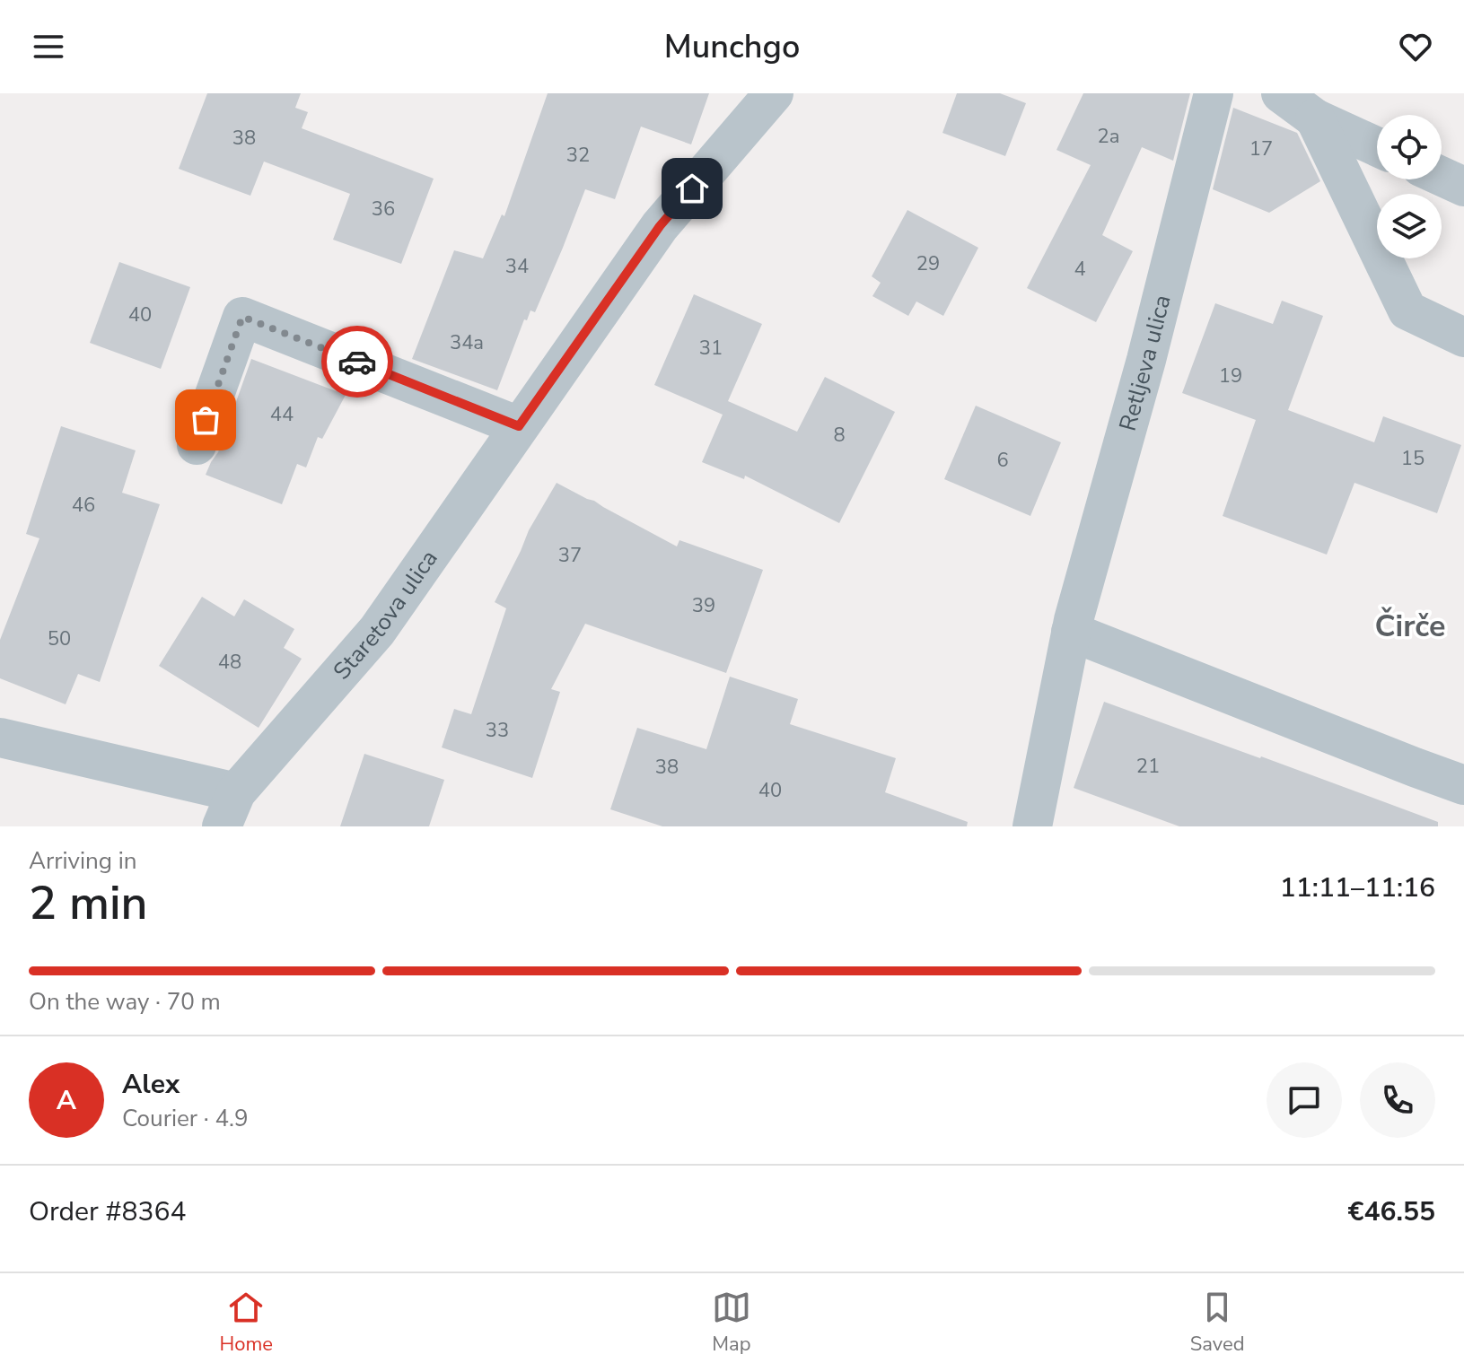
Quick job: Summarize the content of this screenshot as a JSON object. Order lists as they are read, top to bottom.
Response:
{
  "streets": {
    "street": ["Retljeva ulica", "Staretova ulica"]
  },
  "districts": ["Čirče"],
  "house_numbers": [
    "2a",
    "38",
    "17",
    "32",
    "36",
    "29",
    "34",
    "4",
    "40",
    "34a",
    "31",
    "19",
    "44",
    "8",
    "15",
    "6",
    "46",
    "37",
    "39",
    "50",
    "48",
    "33",
    "21",
    "38",
    "40"
  ],
  "page": {
    "header": "Munchgo",
    "heading": ["2 min", "Arriving in", "11:11–11:16"],
    "panel": [
      "Alex",
      "Courier · 4.9",
      "Order #8364",
      "€46.55"
    ],
    "bar": "On the way · 70 m",
    "round": "A",
    "tabs": ["Home", "Map", "Saved"]
  }
}
